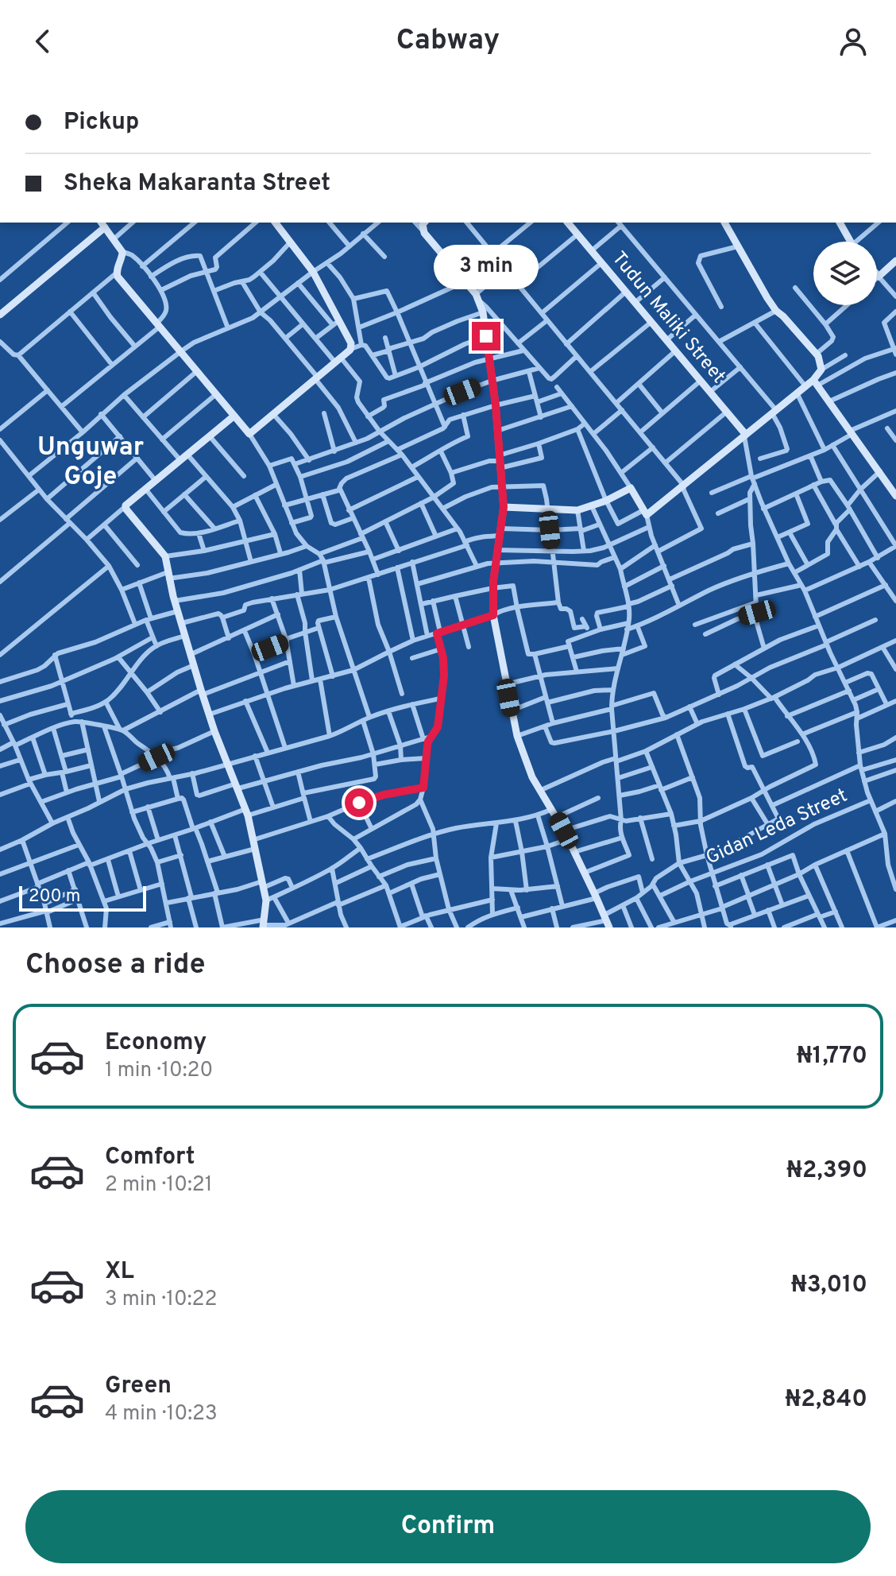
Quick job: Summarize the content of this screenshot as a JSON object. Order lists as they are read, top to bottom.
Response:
{
  "streets": {
    "street": ["Tudun Maliki Street", "Gidan Leda Street"]
  },
  "districts": ["Unguwar Goje"],
  "scale_bar": "200 m",
  "page": {
    "header": "Cabway",
    "banner": ["Pickup", "Sheka Makaranta Street"],
    "bubble": "3 min",
    "scale": "200 m",
    "heading": "Choose a ride",
    "list": [
      {
        "name": "Economy",
        "note": "1 min · 10:20",
        "value": "₦1,770"
      },
      {
        "name": "Comfort",
        "note": "2 min · 10:21",
        "value": "₦2,390"
      },
      {
        "name": "XL",
        "note": "3 min · 10:22",
        "value": "₦3,010"
      },
      {
        "name": "Green",
        "note": "4 min · 10:23",
        "value": "₦2,840"
      }
    ],
    "buttons": "Confirm"
  }
}
